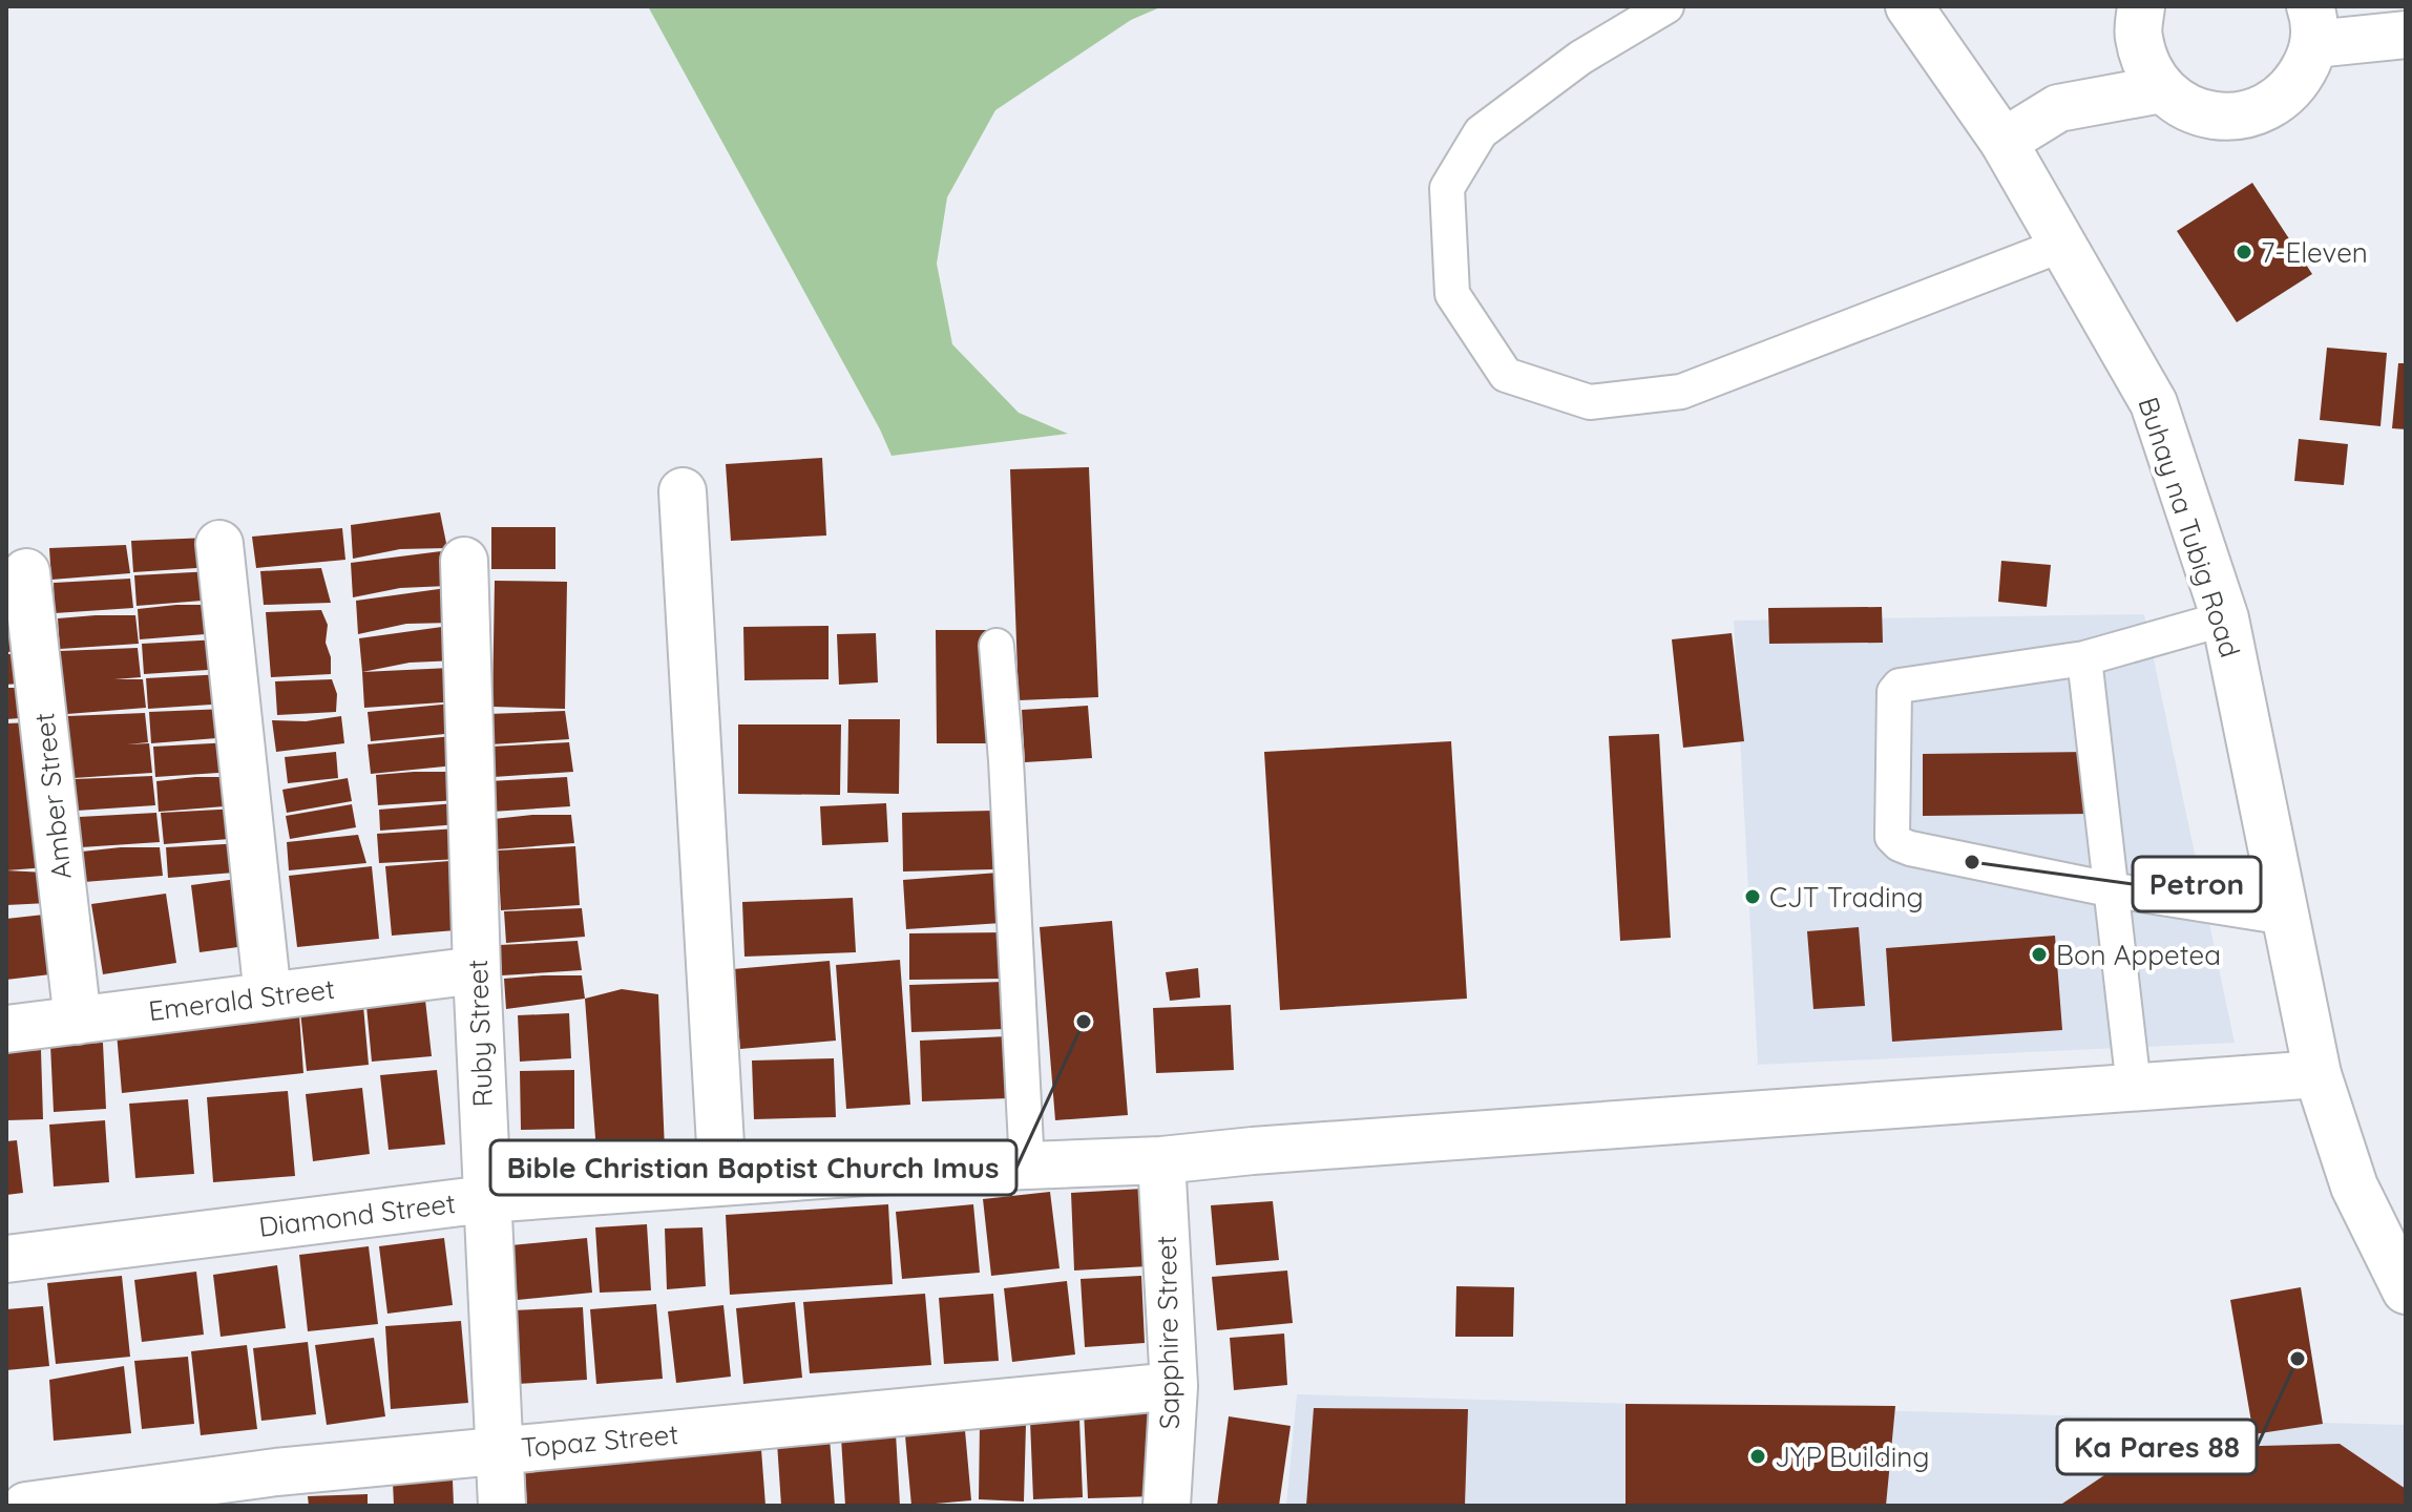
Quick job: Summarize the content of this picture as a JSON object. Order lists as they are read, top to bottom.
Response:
{
  "streets": {
    "street": [
      "Buhay na Tubig Road",
      "Amber Street",
      "Emerald Street",
      "Ruby Street",
      "Diamond Street",
      "Sapphire Street",
      "Topaz Street"
    ]
  },
  "crossings": [
    ["Buhay na Tubig Road", "Diamond Street"],
    ["Amber Street", "Emerald Street"],
    ["Emerald Street", "Ruby Street"],
    ["Ruby Street", "Diamond Street"],
    ["Ruby Street", "Topaz Street"],
    ["Diamond Street", "Sapphire Street"],
    ["Sapphire Street", "Topaz Street"]
  ],
  "places": [
    "7-Eleven",
    "Petron",
    "CJT Trading",
    "Bon Appetea",
    "Bible Christian Baptist Church Imus",
    "Ka Pares 88",
    "JYP Building"
  ]
}
